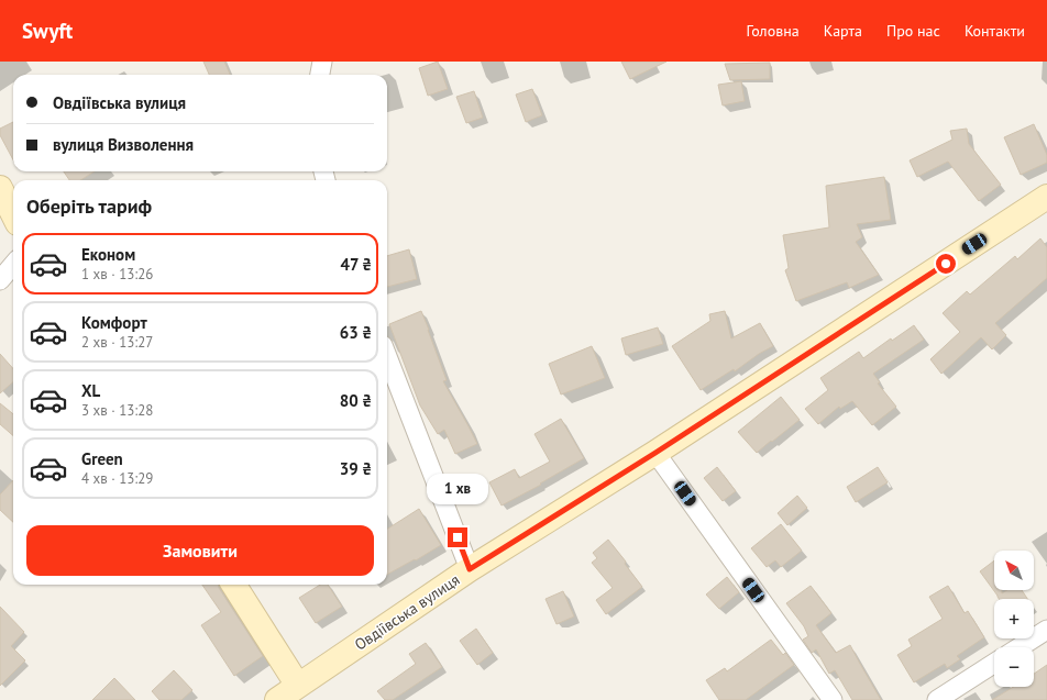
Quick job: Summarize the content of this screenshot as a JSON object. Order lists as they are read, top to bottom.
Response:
{
  "streets": {
    "main road": ["Овдіївська вулиця"]
  },
  "north": "top left",
  "page": {
    "header": "Swyft",
    "nav": [
      "Головна",
      "Карта",
      "Про нас",
      "Контакти"
    ],
    "banner": ["Овдіївська вулиця", "вулиця Визволення"],
    "heading": "Оберіть тариф",
    "list": [
      {
        "name": "Економ",
        "note": "1 хв · 13:26",
        "value": "47 ₴"
      },
      {
        "name": "Комфорт",
        "note": "2 хв · 13:27",
        "value": "63 ₴"
      },
      {
        "name": "XL",
        "note": "3 хв · 13:28",
        "value": "80 ₴"
      },
      {
        "name": "Green",
        "note": "4 хв · 13:29",
        "value": "39 ₴"
      }
    ],
    "bubble": "1 хв",
    "buttons": "Замовити",
    "map_buttons": ["+", "−"]
  }
}
